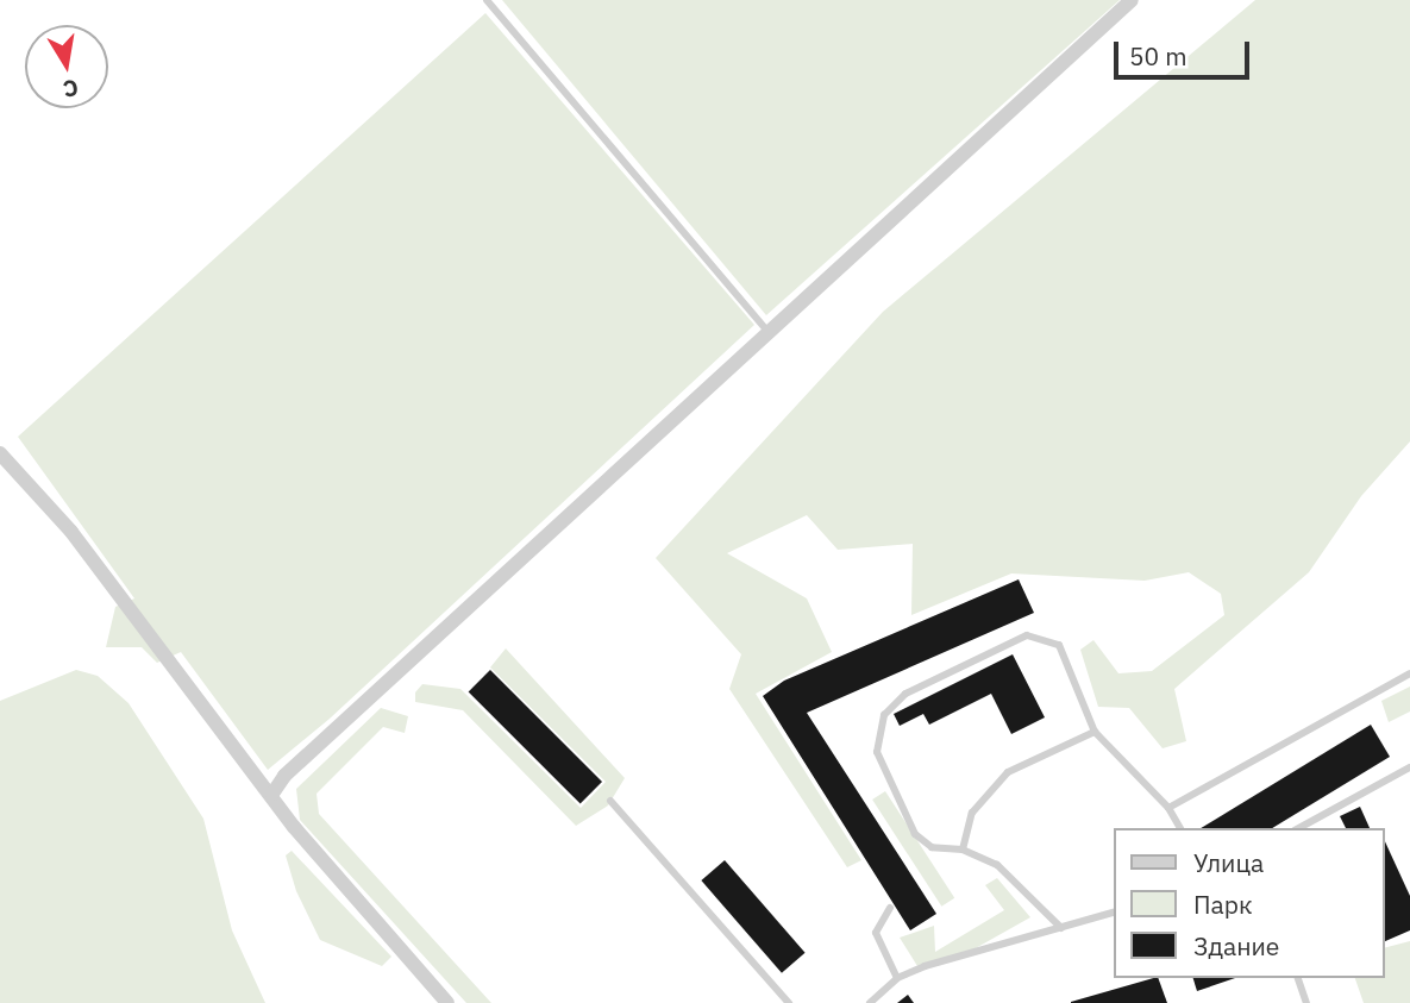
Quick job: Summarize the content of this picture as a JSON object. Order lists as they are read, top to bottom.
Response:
{
  "legend": ["Улица", "Парк", "Здание"],
  "scale_bar": "50 m",
  "north": "bottom"
}
